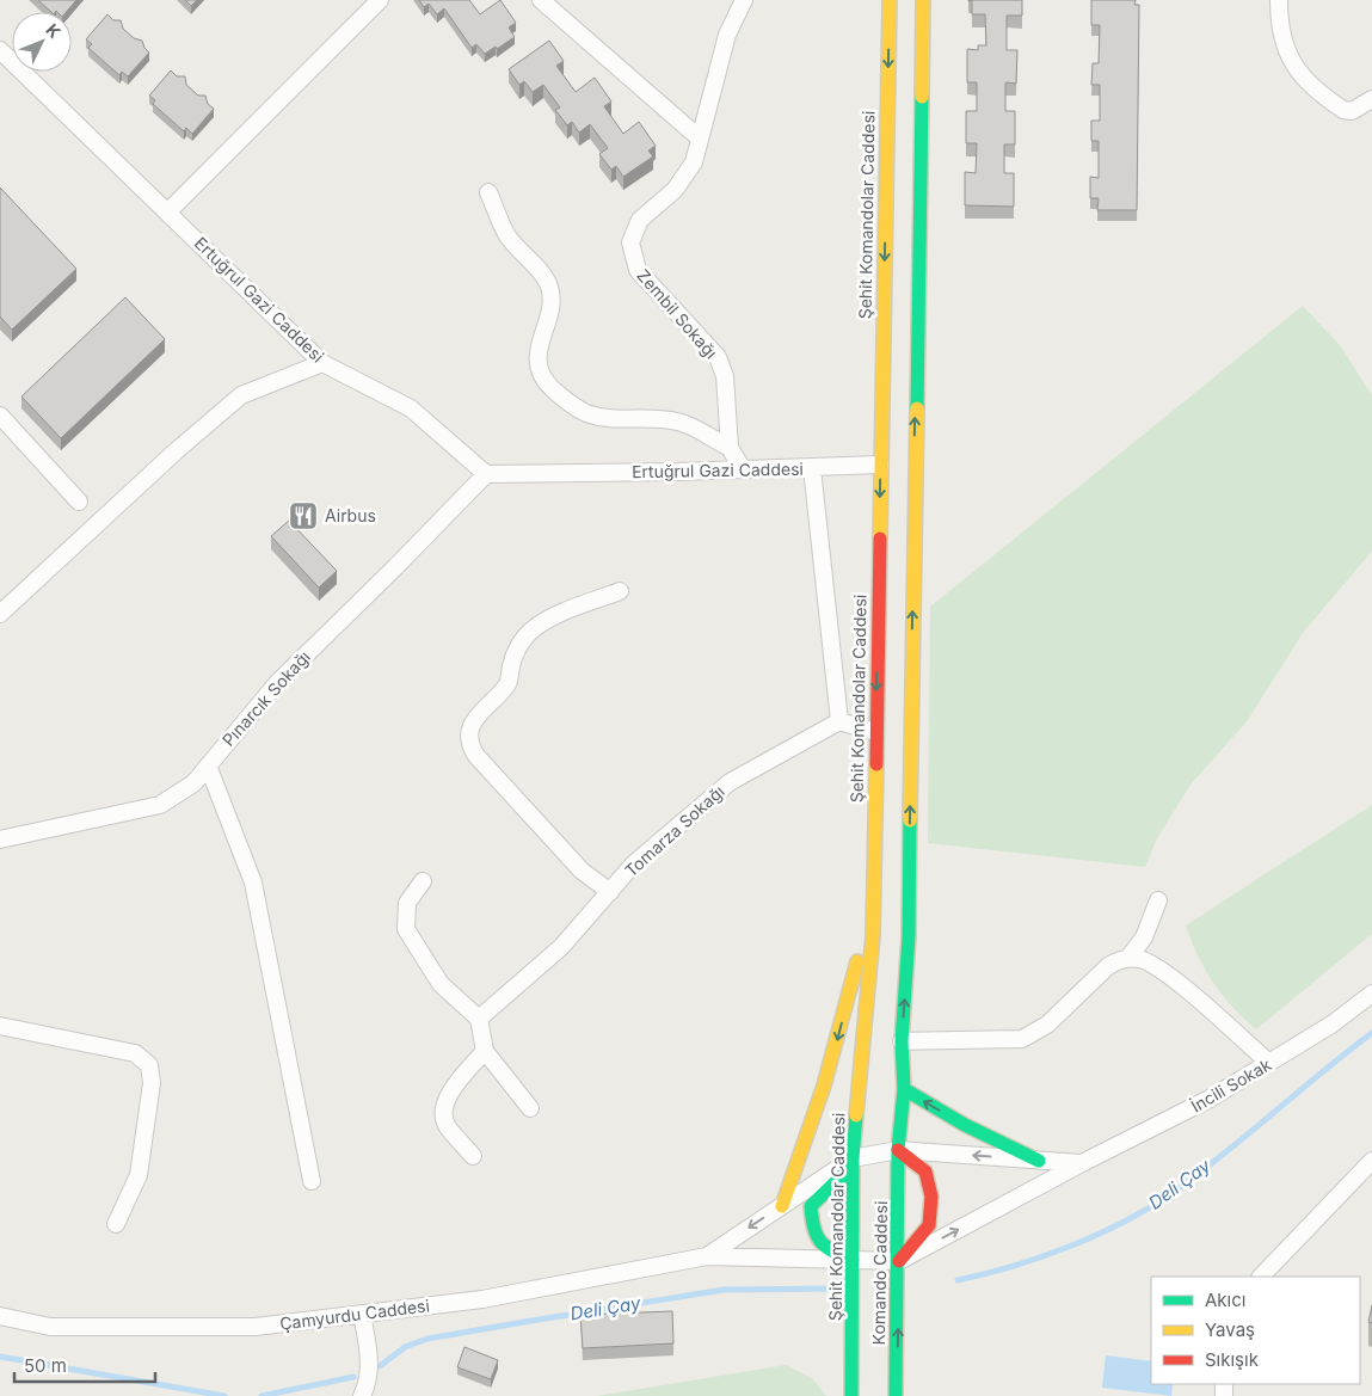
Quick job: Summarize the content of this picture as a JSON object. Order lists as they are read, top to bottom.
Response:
{
  "streets": {
    "main road": ["Şehit Komandolar Caddesi", "Komando Caddesi"],
    "street": [
      "Ertuğrul Gazi Caddesi",
      "Zembil Sokağı",
      "Pınarcık Sokağı",
      "Tomarza Sokağı",
      "İncili Sokak",
      "Çamyurdu Caddesi"
    ]
  },
  "crossings": [
    ["Şehit Komandolar Caddesi", "Ertuğrul Gazi Caddesi"],
    ["Şehit Komandolar Caddesi", "Çamyurdu Caddesi"],
    ["Ertuğrul Gazi Caddesi", "Zembil Sokağı"],
    ["Ertuğrul Gazi Caddesi", "Pınarcık Sokağı"],
    ["İncili Sokak", "Komando Caddesi"],
    ["İncili Sokak", "Çamyurdu Caddesi"],
    ["Komando Caddesi", "Çamyurdu Caddesi"]
  ],
  "one_way": ["Komando Caddesi"],
  "water": ["Deli Çay"],
  "places": {
    "restaurant": ["Airbus"]
  },
  "legend": ["Akıcı", "Yavaş", "Sıkışık"],
  "scale_bar": "50 m",
  "north": "top right"
}
